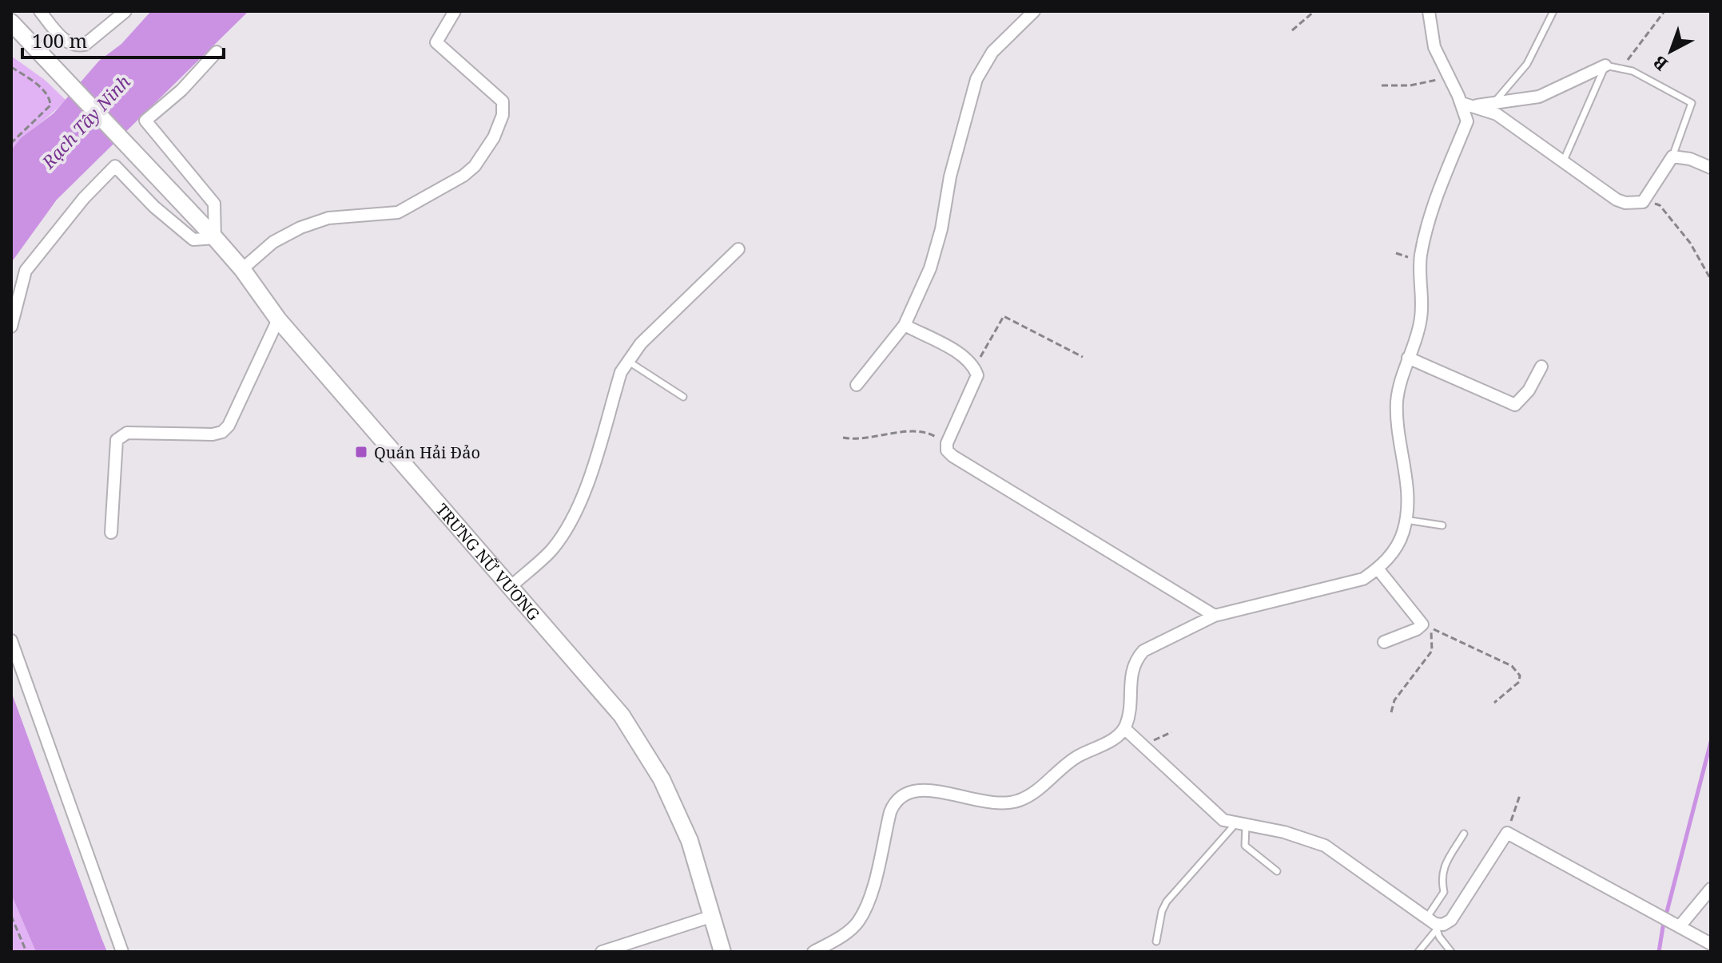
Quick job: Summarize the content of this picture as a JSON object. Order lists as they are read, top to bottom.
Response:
{
  "streets": {
    "main road": ["TRƯNG NỮ VƯƠNG"]
  },
  "water": ["Rạch Tây Ninh"],
  "places": {
    "transit": ["Quán Hải Đảo"]
  },
  "scale_bar": "100 m",
  "north": "bottom left"
}
